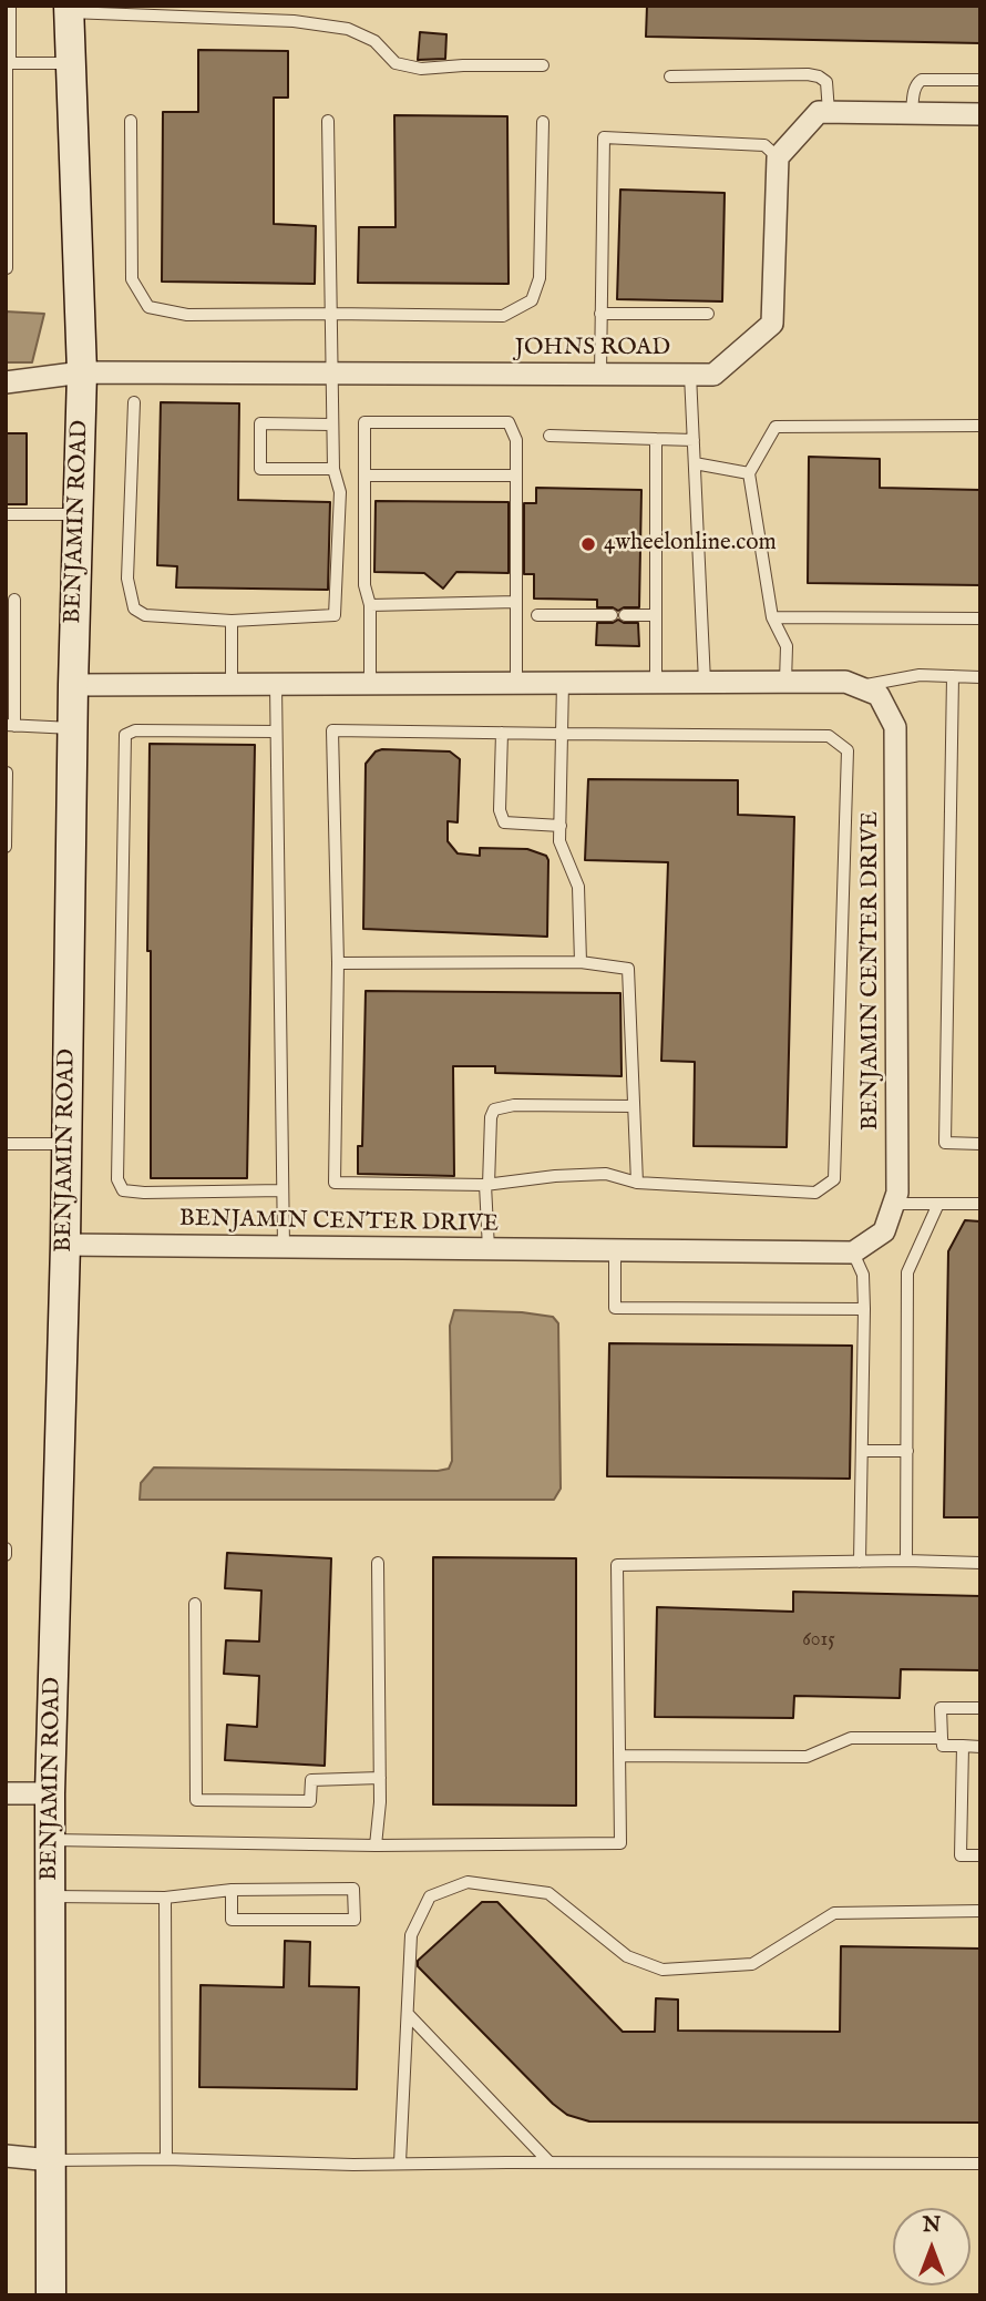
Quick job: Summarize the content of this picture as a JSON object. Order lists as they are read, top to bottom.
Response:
{
  "streets": {
    "street": ["JOHNS ROAD", "BENJAMIN ROAD", "BENJAMIN CENTER DRIVE"]
  },
  "crossings": [
    ["JOHNS ROAD", "BENJAMIN ROAD"],
    ["BENJAMIN ROAD", "BENJAMIN CENTER DRIVE"]
  ],
  "places": ["4wheelonline.com"],
  "house_numbers": ["6015"],
  "north": "top"
}
